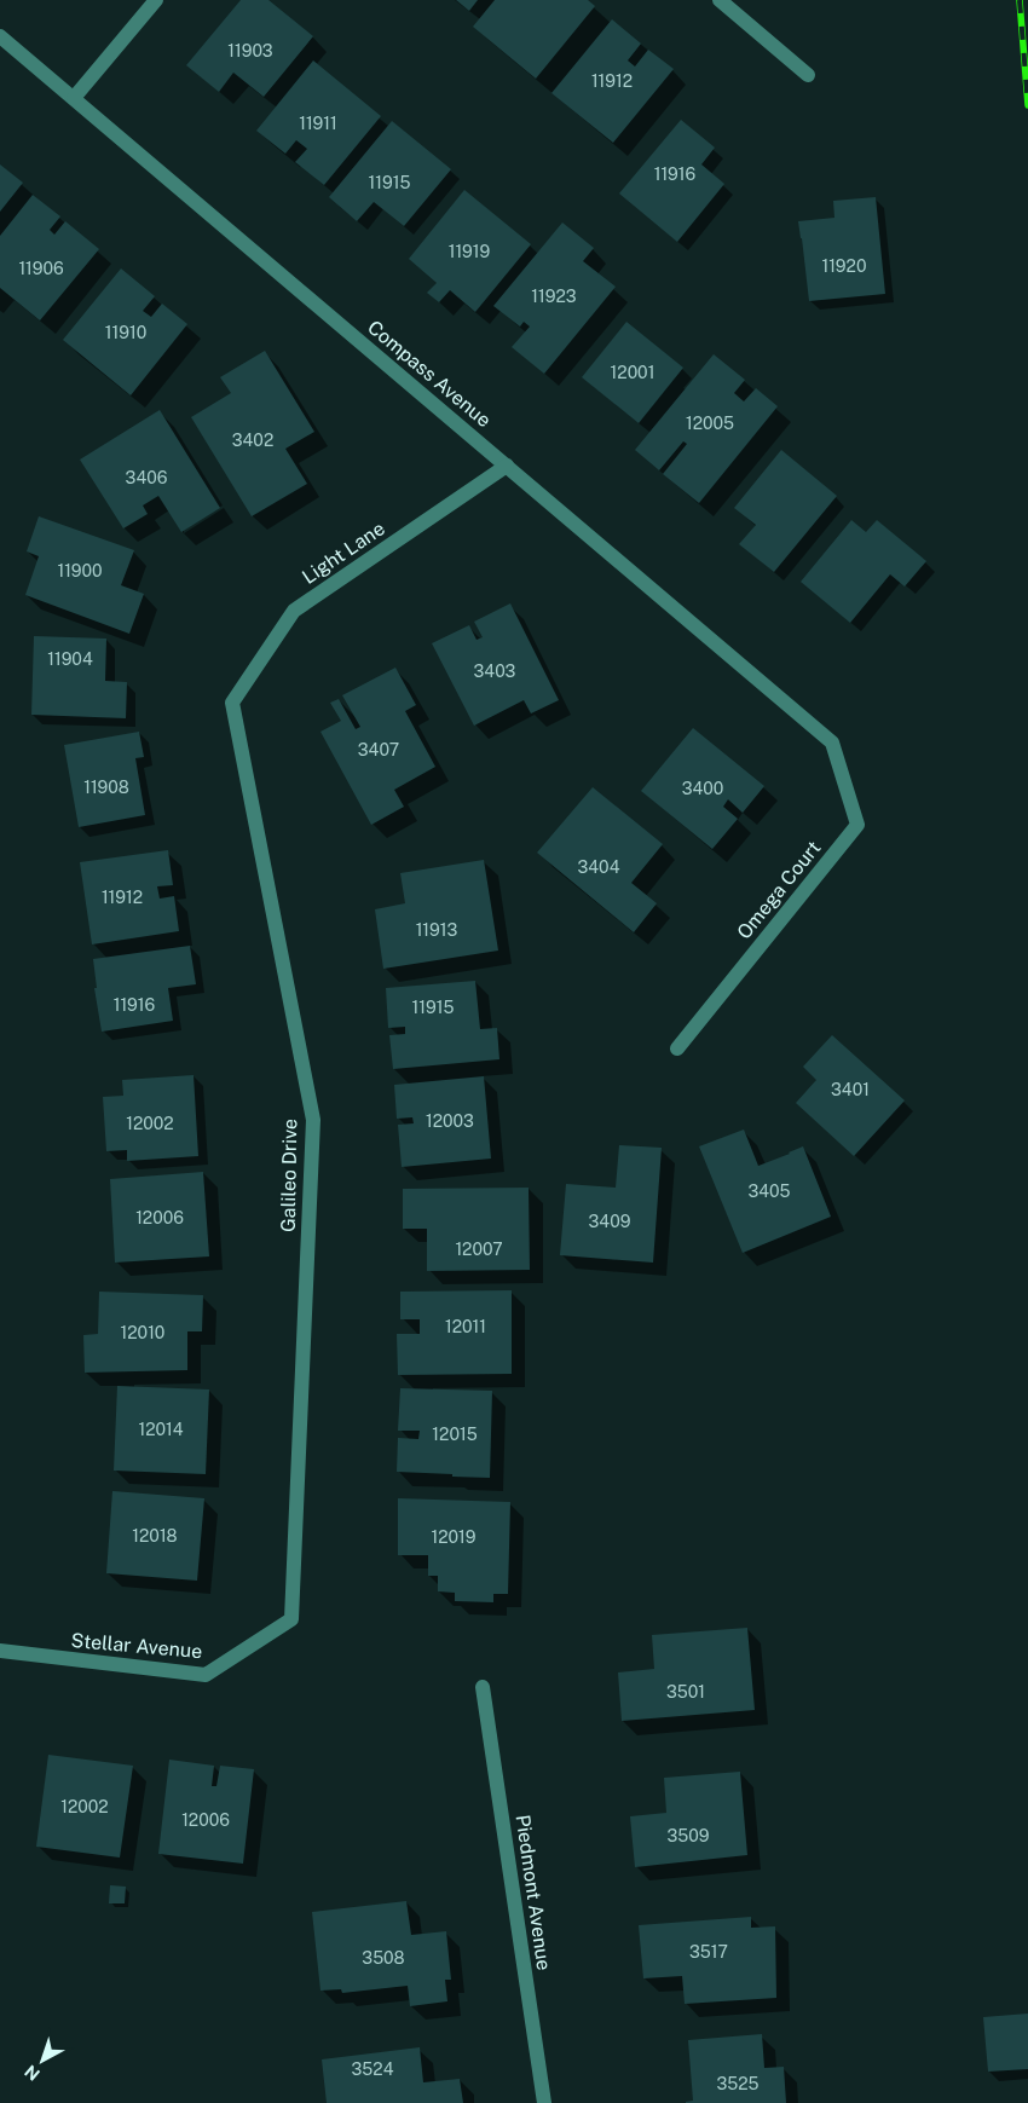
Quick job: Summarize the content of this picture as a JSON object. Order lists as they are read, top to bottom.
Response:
{
  "streets": {
    "street": [
      "Compass Avenue",
      "Light Lane",
      "Omega Court",
      "Galileo Drive",
      "Stellar Avenue",
      "Piedmont Avenue"
    ]
  },
  "crossings": [
    ["Compass Avenue", "Light Lane"],
    ["Compass Avenue", "Omega Court"],
    ["Light Lane", "Galileo Drive"],
    ["Galileo Drive", "Stellar Avenue"]
  ],
  "house_numbers": [
    "11903",
    "11912",
    "11911",
    "11916",
    "11915",
    "11919",
    "11920",
    "11906",
    "11923",
    "11910",
    "12001",
    "12005",
    "3402",
    "3406",
    "11900",
    "11904",
    "3403",
    "3407",
    "11908",
    "3400",
    "3404",
    "11912",
    "11913",
    "11916",
    "11915",
    "3401",
    "12003",
    "12002",
    "3405",
    "12006",
    "3409",
    "12007",
    "12011",
    "12010",
    "12014",
    "12015",
    "12018",
    "12019",
    "3501",
    "12002",
    "12006",
    "3509",
    "3517",
    "3508",
    "3524",
    "3525"
  ],
  "north": "bottom left"
}
